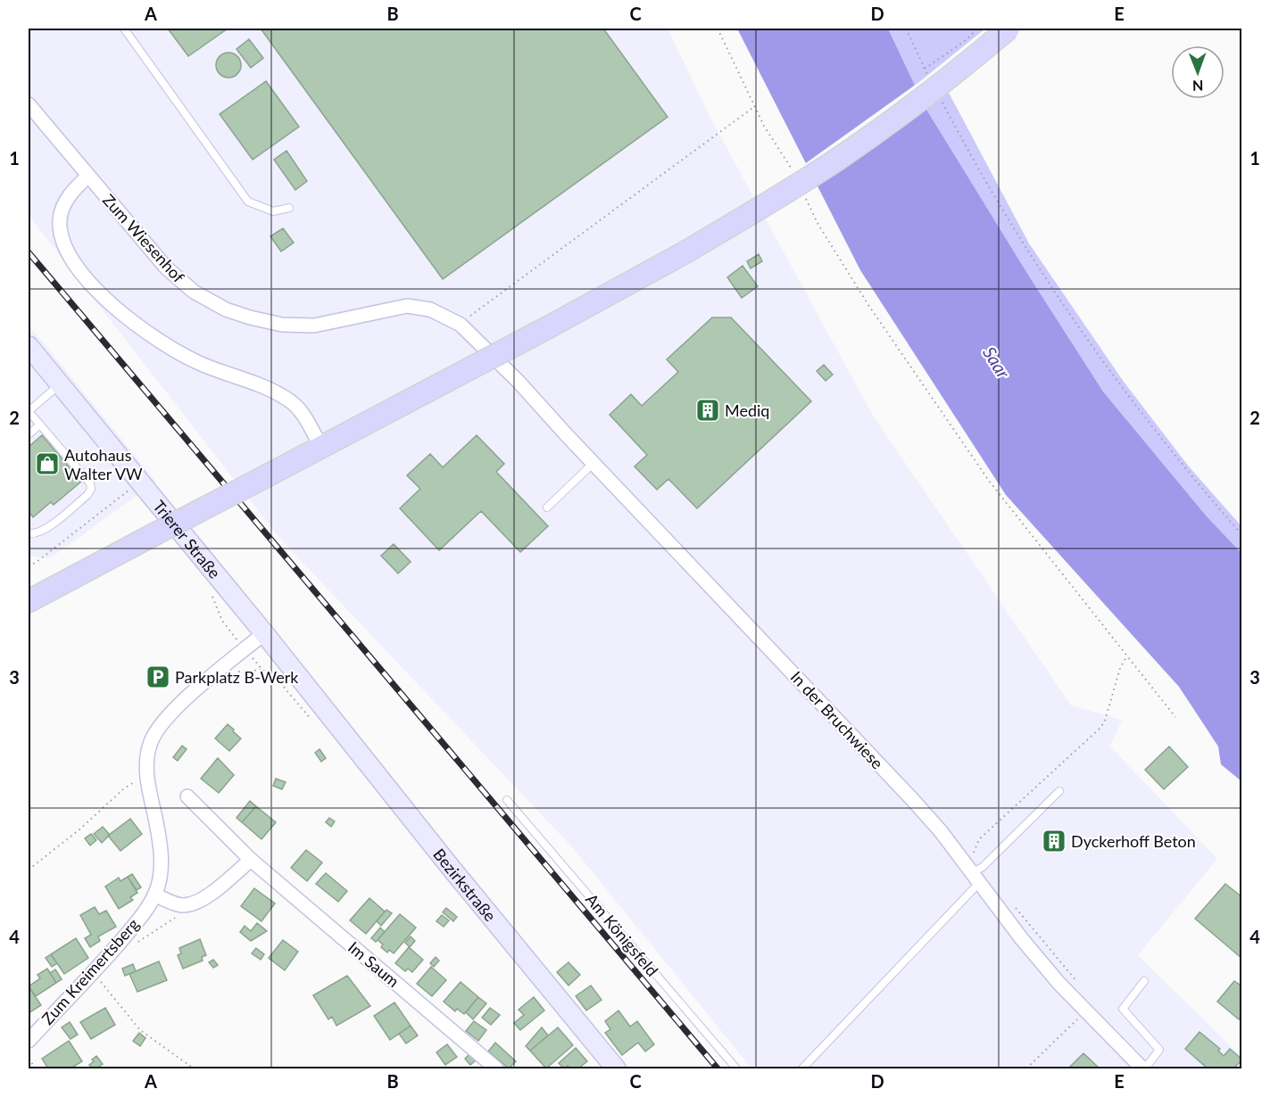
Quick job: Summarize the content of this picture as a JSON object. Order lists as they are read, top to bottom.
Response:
{
  "streets": {
    "street": [
      "Zum Wiesenhof",
      "Trierer Straße",
      "In der Bruchwiese",
      "Bezirkstraße",
      "Im Saum",
      "Zum Kreimertsberg"
    ],
    "lane": ["Am Königsfeld"]
  },
  "crossings": [
    ["Zum Wiesenhof", "In der Bruchwiese"],
    ["Trierer Straße", "Bezirkstraße"],
    ["Trierer Straße", "Zum Kreimertsberg"]
  ],
  "water": ["Saar"],
  "places": {
    "building": ["Mediq", "Dyckerhoff Beton"],
    "shop": ["Autohaus Walter VW"],
    "parking": ["Parkplatz B-Werk"]
  },
  "north": "bottom",
  "grid": {
    "columns": [
      "A",
      "B",
      "C",
      "D",
      "E"
    ],
    "rows": [
      "1",
      "2",
      "3",
      "4"
    ]
  }
}
